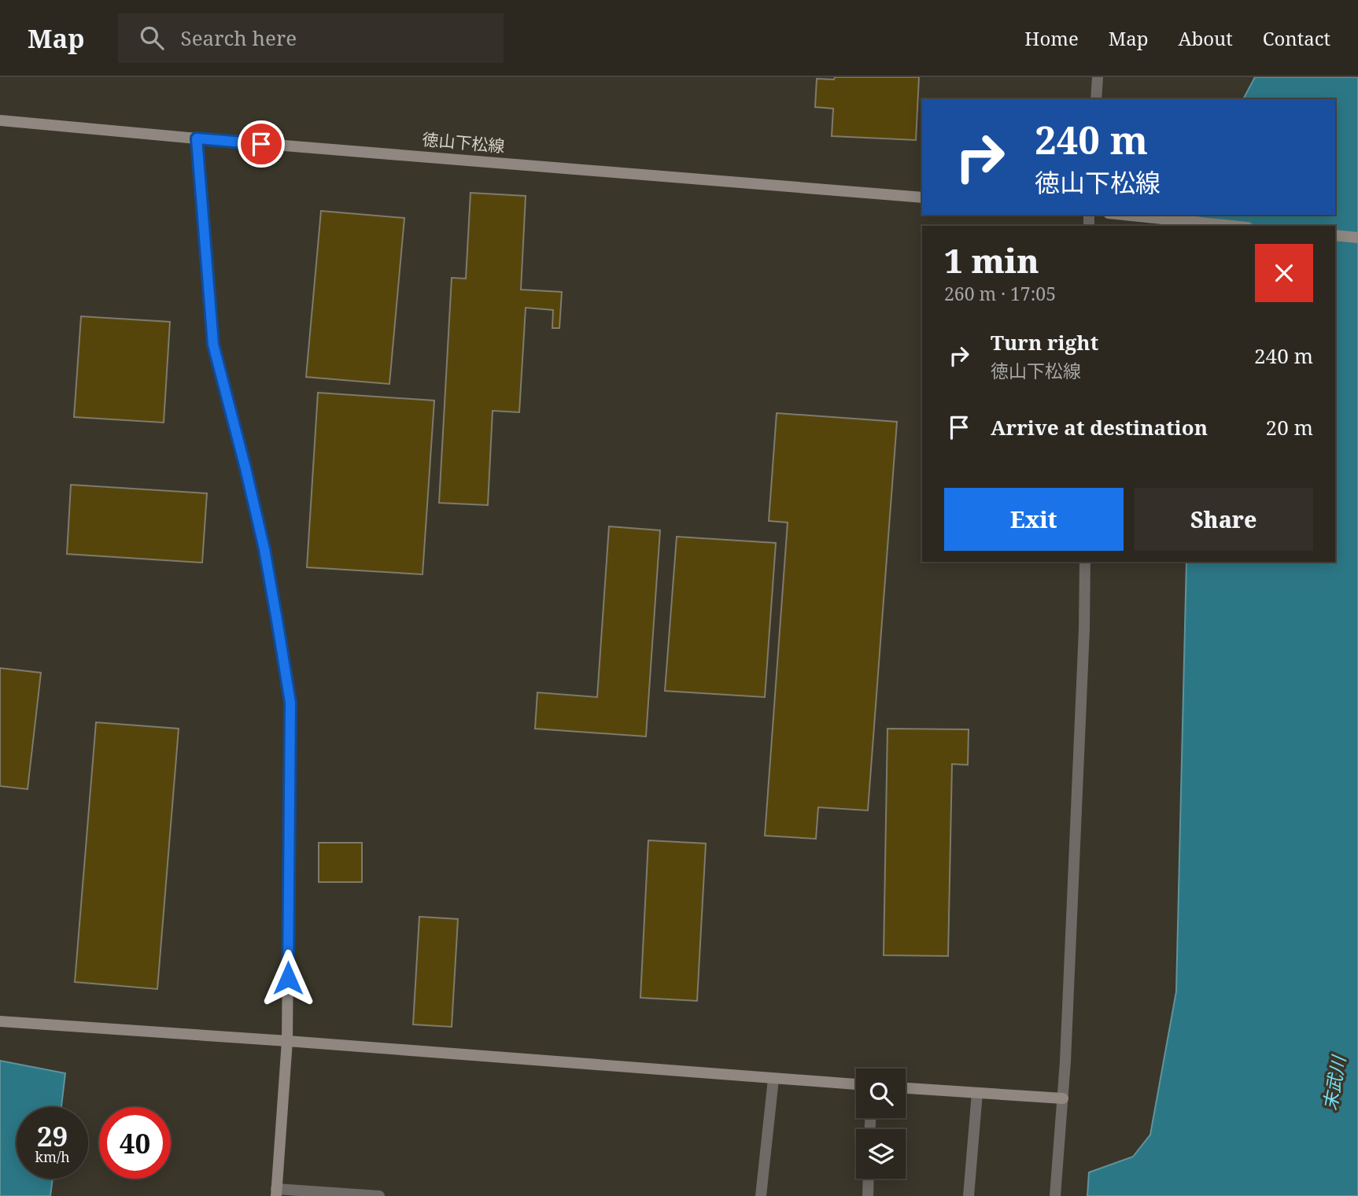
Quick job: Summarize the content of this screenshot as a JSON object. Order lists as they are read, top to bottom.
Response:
{
  "streets": {
    "street": ["徳山下松線"]
  },
  "water": ["末武川"],
  "page": {
    "header": "Map",
    "search": "Search here",
    "nav": [
      "Home",
      "Map",
      "About",
      "Contact"
    ],
    "turn": ["240 m", "徳山下松線"],
    "heading": ["1 min", "260 m · 17:05"],
    "list": [
      {
        "name": "Turn right",
        "note": "徳山下松線",
        "value": "240 m"
      },
      {
        "name": "Arrive at destination",
        "value": "20 m"
      }
    ],
    "buttons": ["Exit", "Share"],
    "speed": "29 km/h",
    "limit": "40"
  }
}
